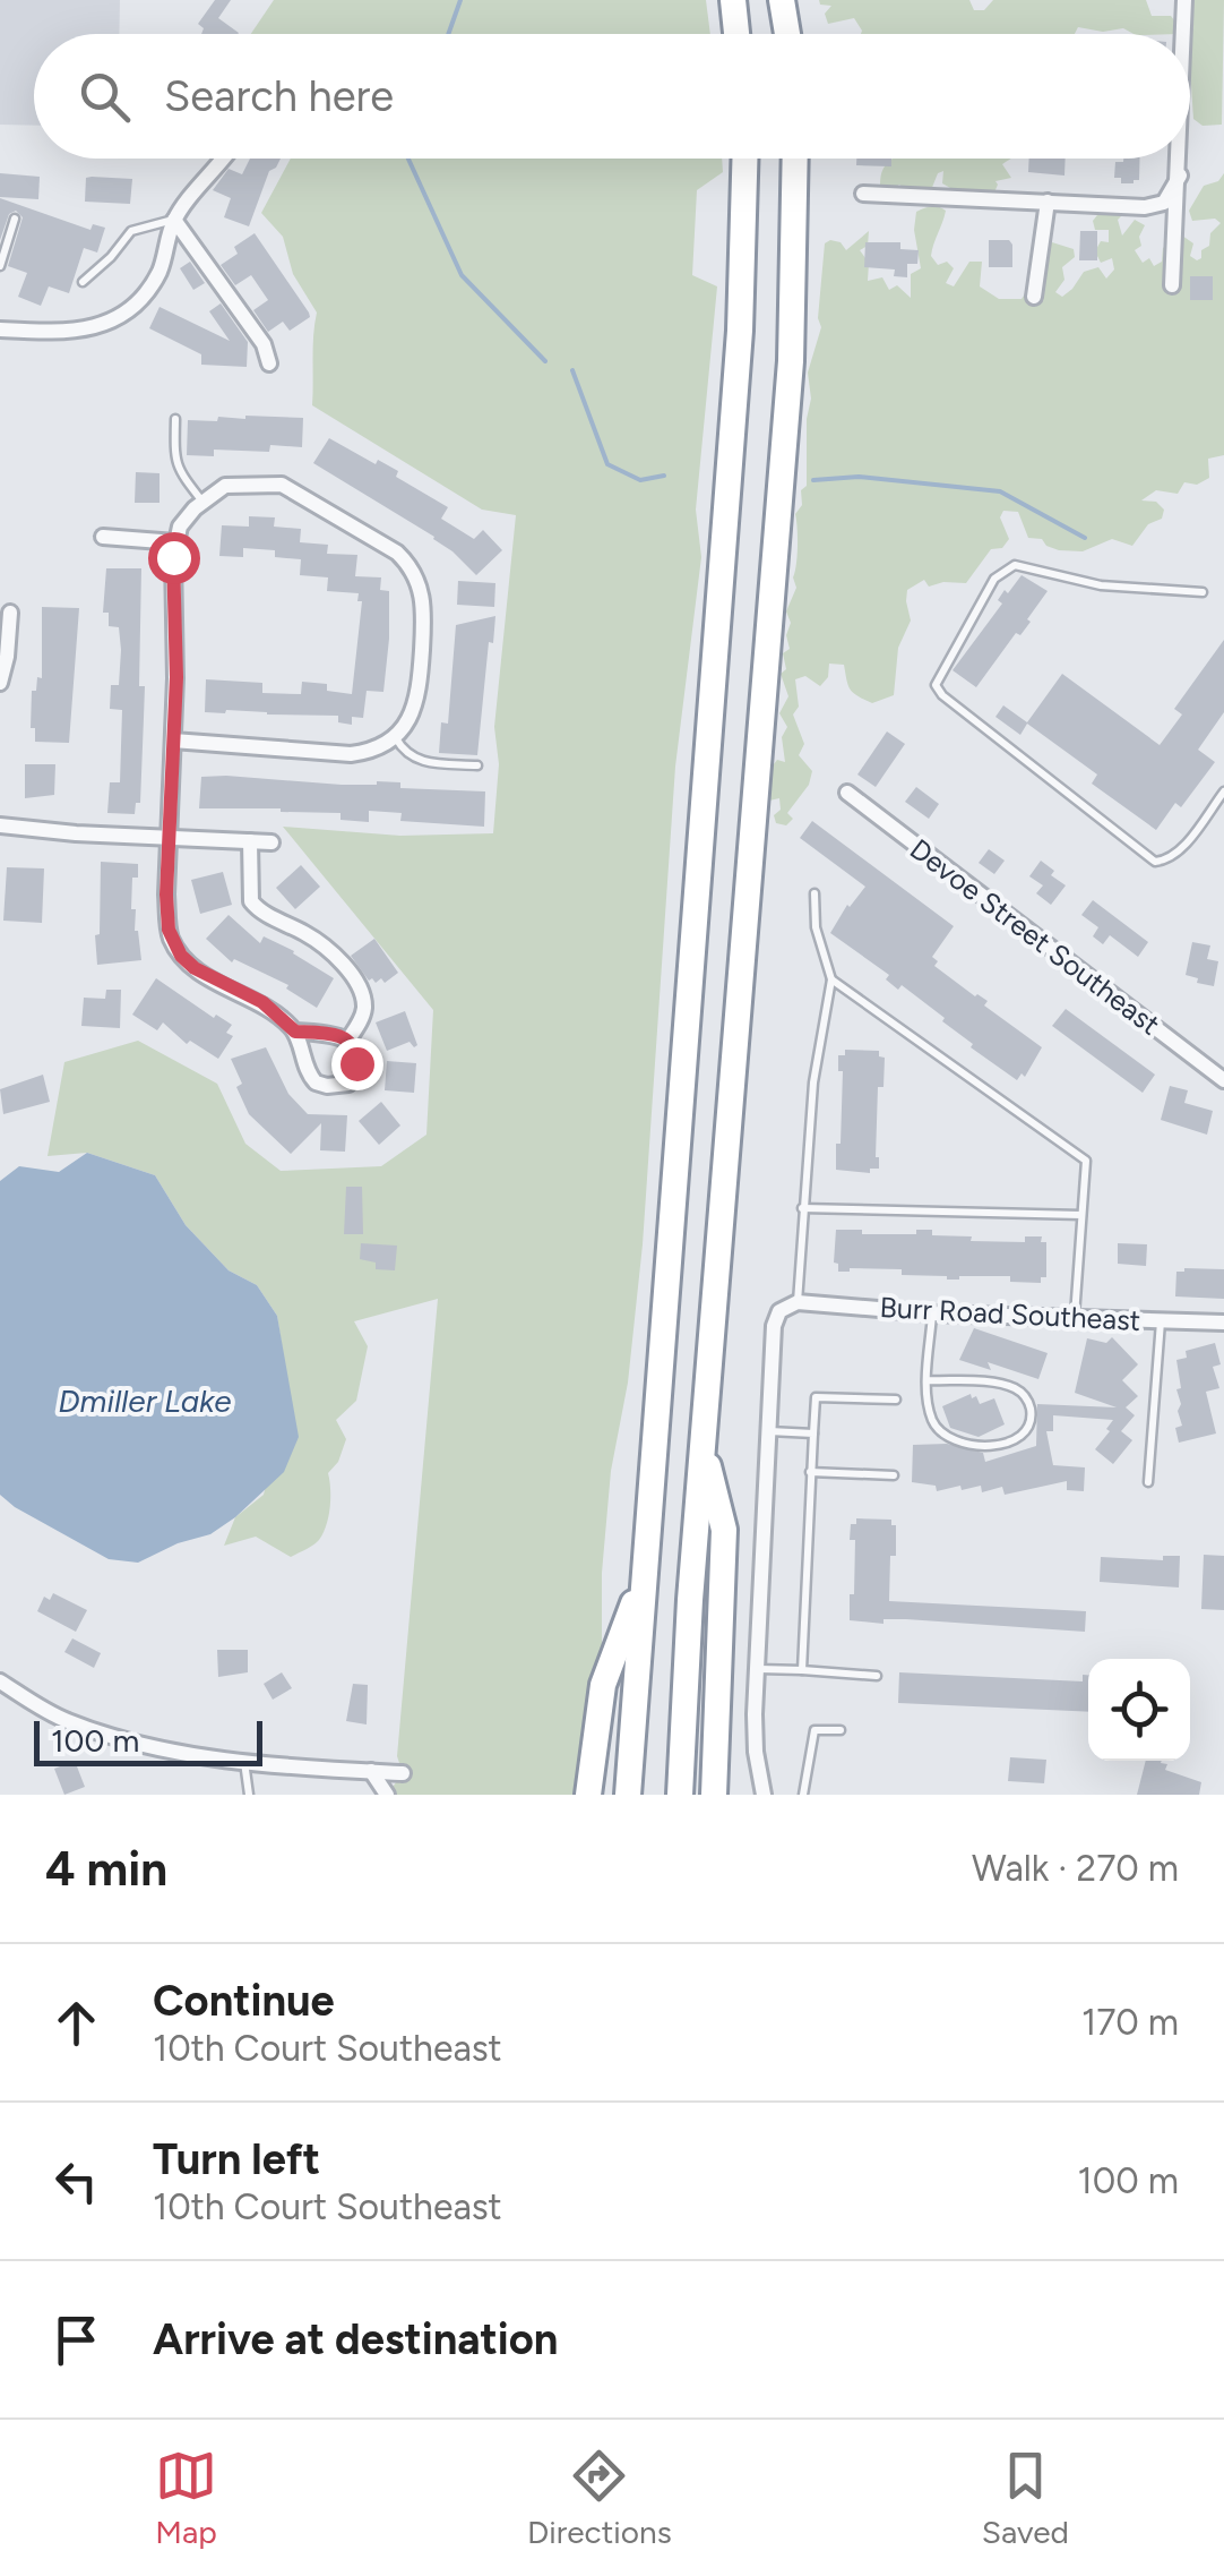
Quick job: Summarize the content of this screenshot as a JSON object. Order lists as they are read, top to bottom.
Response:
{
  "streets": {
    "street": ["Devoe Street Southeast", "Burr Road Southeast"]
  },
  "water": ["Dmiller Lake"],
  "scale_bar": "100 m",
  "page": {
    "search": "Search here",
    "scale": "100 m",
    "heading": ["4 min", "Walk · 270 m"],
    "list": [
      ["Continue", "10th Court Southeast", "170 m"],
      ["Turn left", "10th Court Southeast", "100 m"],
      "Arrive at destination"
    ],
    "nav": ["Map", "Directions", "Saved"]
  }
}
